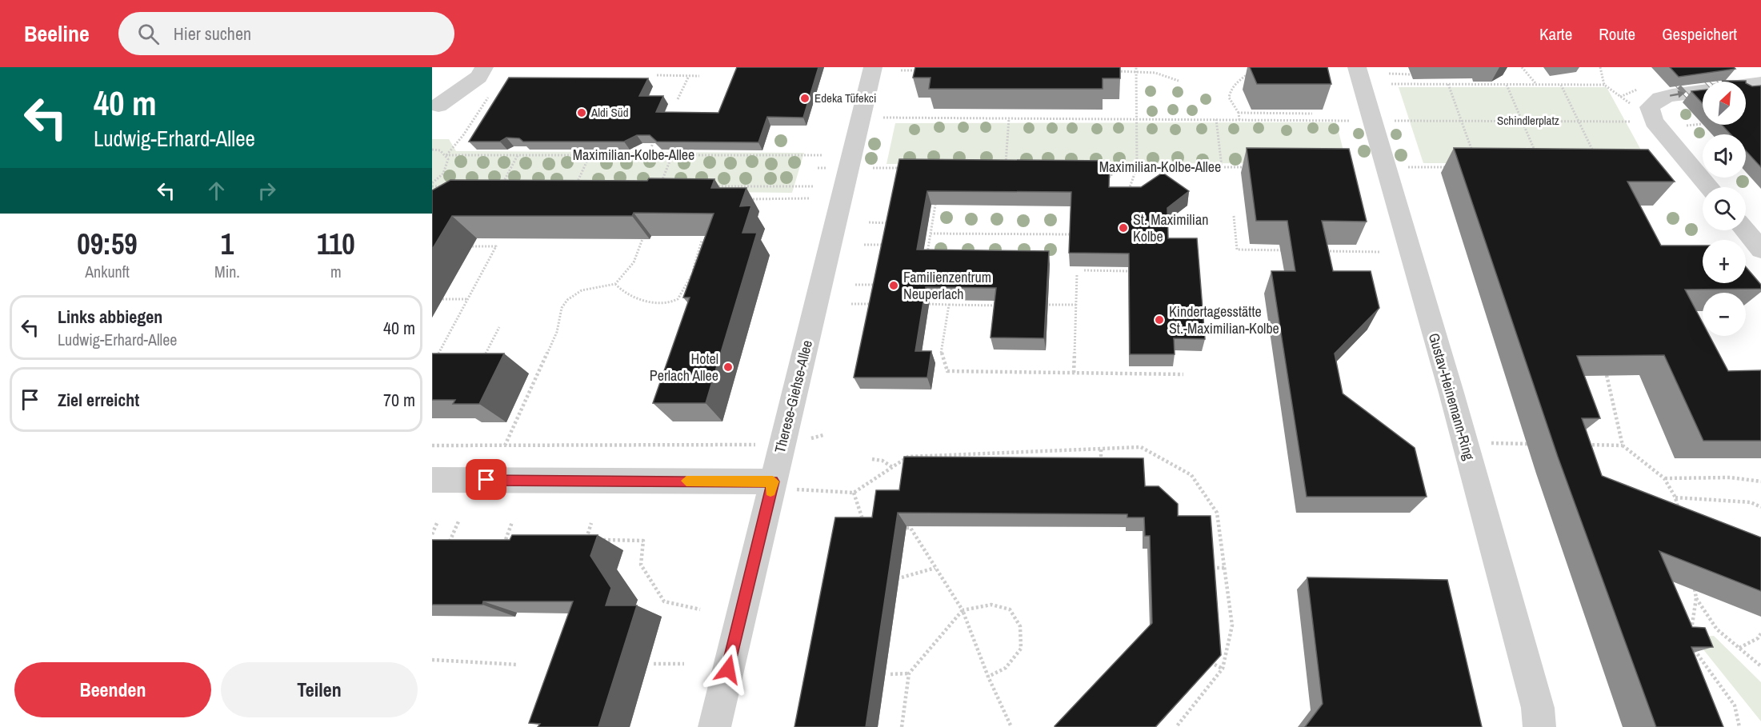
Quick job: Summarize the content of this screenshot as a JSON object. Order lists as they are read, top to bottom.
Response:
{
  "streets": {
    "street": ["Therese-Giehse-Allee", "Gustav-Heinemann-Ring"],
    "path": ["Schindlerplatz", "Maximilian-Kolbe-Allee"]
  },
  "places": [
    "Edeka Tüfekci",
    "Aldi Süd",
    "St. Maximilian Kolbe",
    "Familienzentrum Neuperlach",
    "Kindertagesstätte St.-Maximilian-Kolbe",
    "Hotel Perlach Allee"
  ],
  "north": "top right",
  "page": {
    "header": "Beeline",
    "search": "Hier suchen",
    "nav": ["Karte", "Route", "Gespeichert"],
    "turn": ["40 m", "Ludwig-Erhard-Allee"],
    "map_buttons": ["+", "−"],
    "eta": [
      "09:59",
      "Ankunft",
      "1",
      "Min.",
      "110",
      "m"
    ],
    "list": [
      {
        "name": "Links abbiegen",
        "note": "Ludwig-Erhard-Allee",
        "value": "40 m"
      },
      {
        "name": "Ziel erreicht",
        "value": "70 m"
      }
    ],
    "buttons": ["Beenden", "Teilen"]
  }
}
